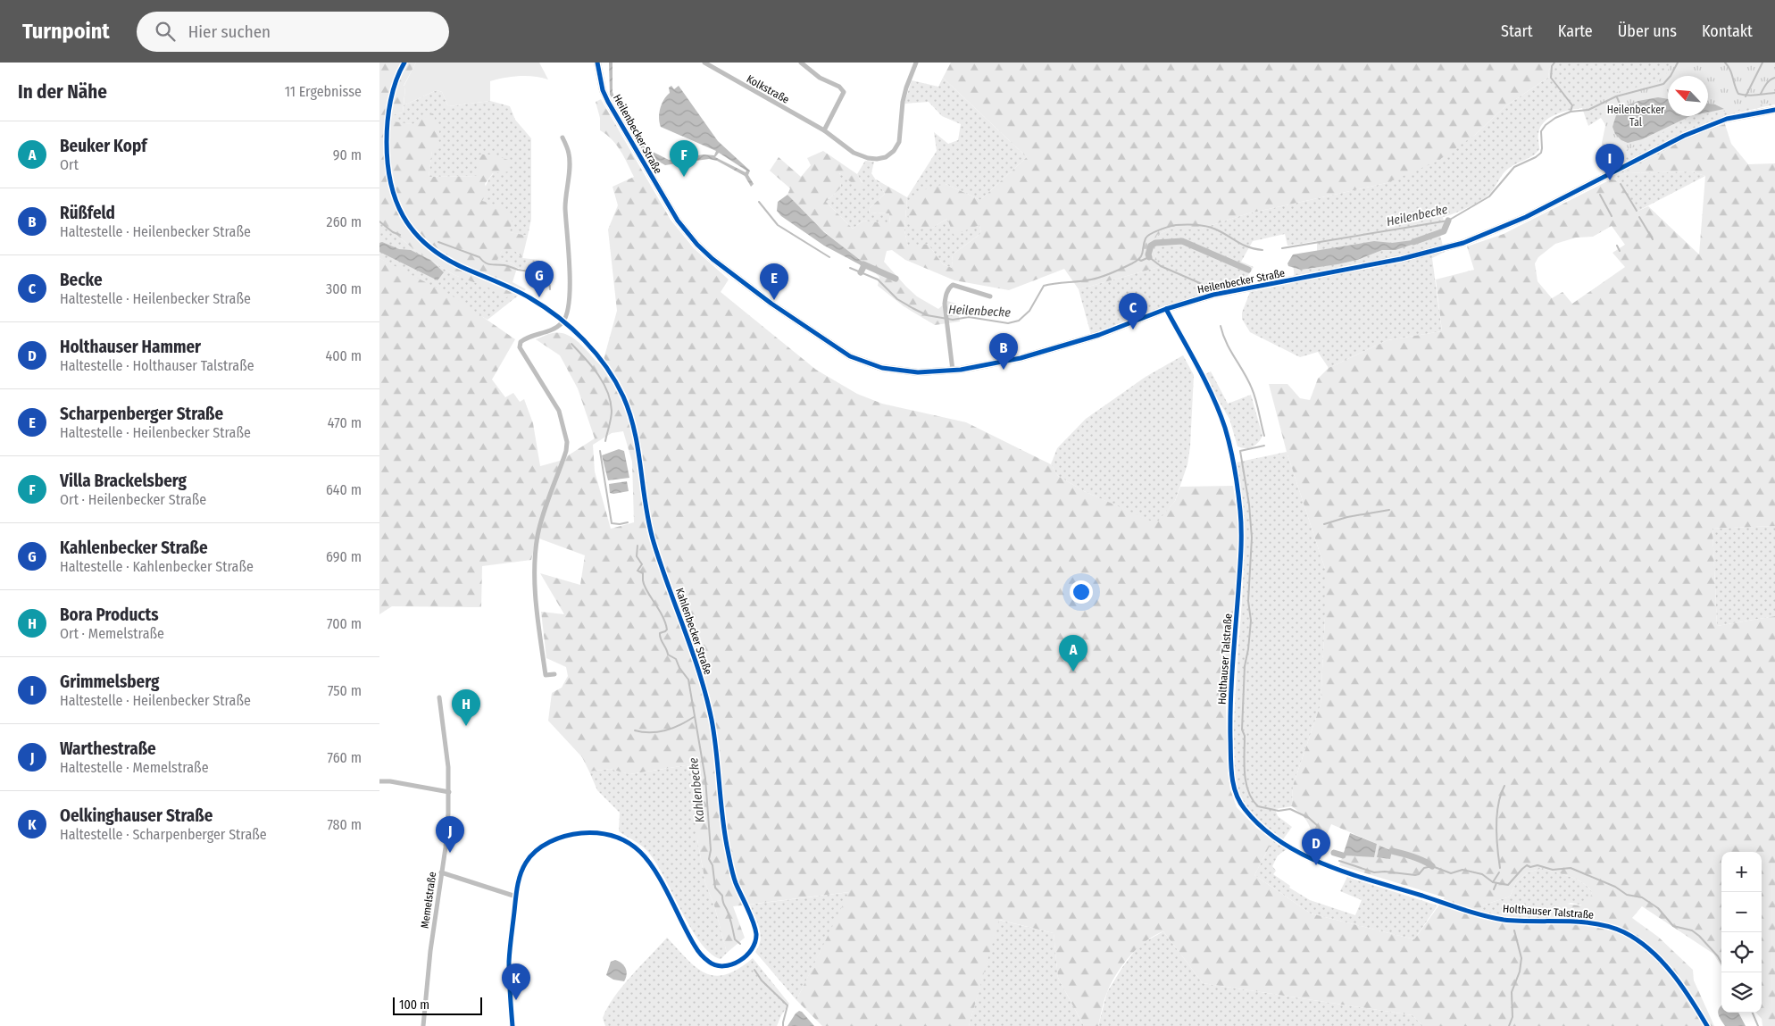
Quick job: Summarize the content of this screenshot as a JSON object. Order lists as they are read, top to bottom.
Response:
{
  "streets": {
    "main road": ["Heilenbecker Straße"],
    "street": [
      "Kolkstraße",
      "Kahlenbecker Straße",
      "Holthauser Talstraße",
      "Memelstraße"
    ]
  },
  "crossings": [
    ["Heilenbecker Straße", "Holthauser Talstraße"]
  ],
  "water": ["Heilenbecke", "Kahlenbecke"],
  "parks": ["Heilenbecker Tal"],
  "scale_bar": "100 m",
  "north": "top left",
  "page": {
    "header": "Turnpoint",
    "search": "Hier suchen",
    "nav": [
      "Start",
      "Karte",
      "Über uns",
      "Kontakt"
    ],
    "heading": ["In der Nähe", "11 Ergebnisse"],
    "list": [
      {
        "mark": "A",
        "name": "Beuker Kopf",
        "note": "Ort",
        "value": "90 m"
      },
      {
        "mark": "B",
        "name": "Rüßfeld",
        "note": "Haltestelle · Heilenbecker Straße",
        "value": "260 m"
      },
      {
        "mark": "C",
        "name": "Becke",
        "note": "Haltestelle · Heilenbecker Straße",
        "value": "300 m"
      },
      {
        "mark": "D",
        "name": "Holthauser Hammer",
        "note": "Haltestelle · Holthauser Talstraße",
        "value": "400 m"
      },
      {
        "mark": "E",
        "name": "Scharpenberger Straße",
        "note": "Haltestelle · Heilenbecker Straße",
        "value": "470 m"
      },
      {
        "mark": "F",
        "name": "Villa Brackelsberg",
        "note": "Ort · Heilenbecker Straße",
        "value": "640 m"
      },
      {
        "mark": "G",
        "name": "Kahlenbecker Straße",
        "note": "Haltestelle · Kahlenbecker Straße",
        "value": "690 m"
      },
      {
        "mark": "H",
        "name": "Bora Products",
        "note": "Ort · Memelstraße",
        "value": "700 m"
      },
      {
        "mark": "I",
        "name": "Grimmelsberg",
        "note": "Haltestelle · Heilenbecker Straße",
        "value": "750 m"
      },
      {
        "mark": "J",
        "name": "Warthestraße",
        "note": "Haltestelle · Memelstraße",
        "value": "760 m"
      },
      {
        "mark": "K",
        "name": "Oelkinghauser Straße",
        "note": "Haltestelle · Scharpenberger Straße",
        "value": "780 m"
      }
    ],
    "pins": [
      "F",
      "I",
      "G",
      "E",
      "C",
      "B",
      "A",
      "H",
      "J",
      "D",
      "K"
    ],
    "map_buttons": ["+", "−"],
    "scale": "100 m"
  }
}
